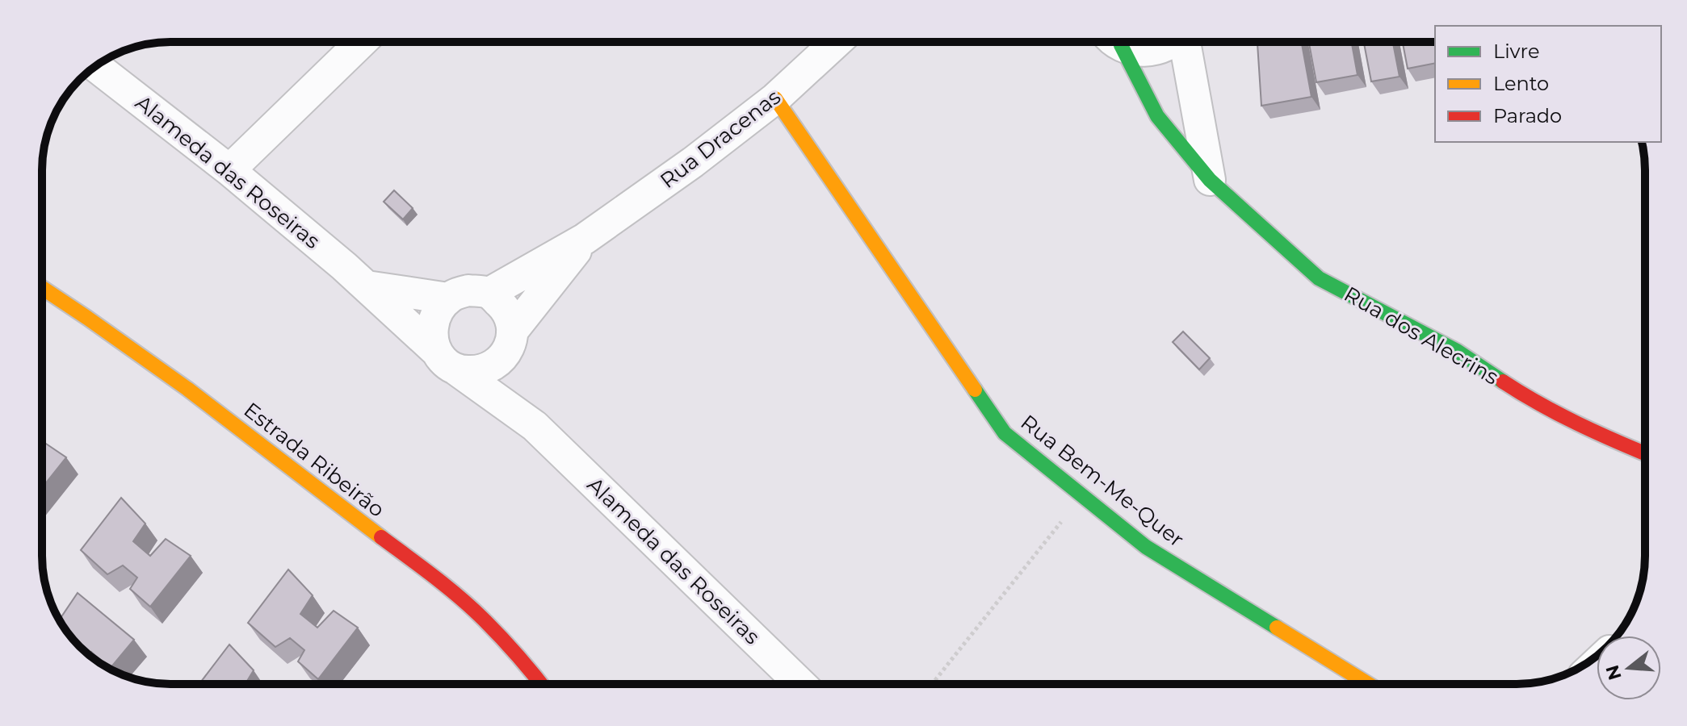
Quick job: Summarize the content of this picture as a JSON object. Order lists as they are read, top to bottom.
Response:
{
  "streets": {
    "street": [
      "Rua Dracenas",
      "Alameda das Roseiras",
      "Rua dos Alecrins",
      "Estrada Ribeirão",
      "Rua Bem-Me-Quer"
    ]
  },
  "crossings": [
    ["Rua Dracenas", "Alameda das Roseiras"],
    ["Rua Dracenas", "Rua Bem-Me-Quer"]
  ],
  "legend": ["Livre", "Lento", "Parado"],
  "north": "left"
}
